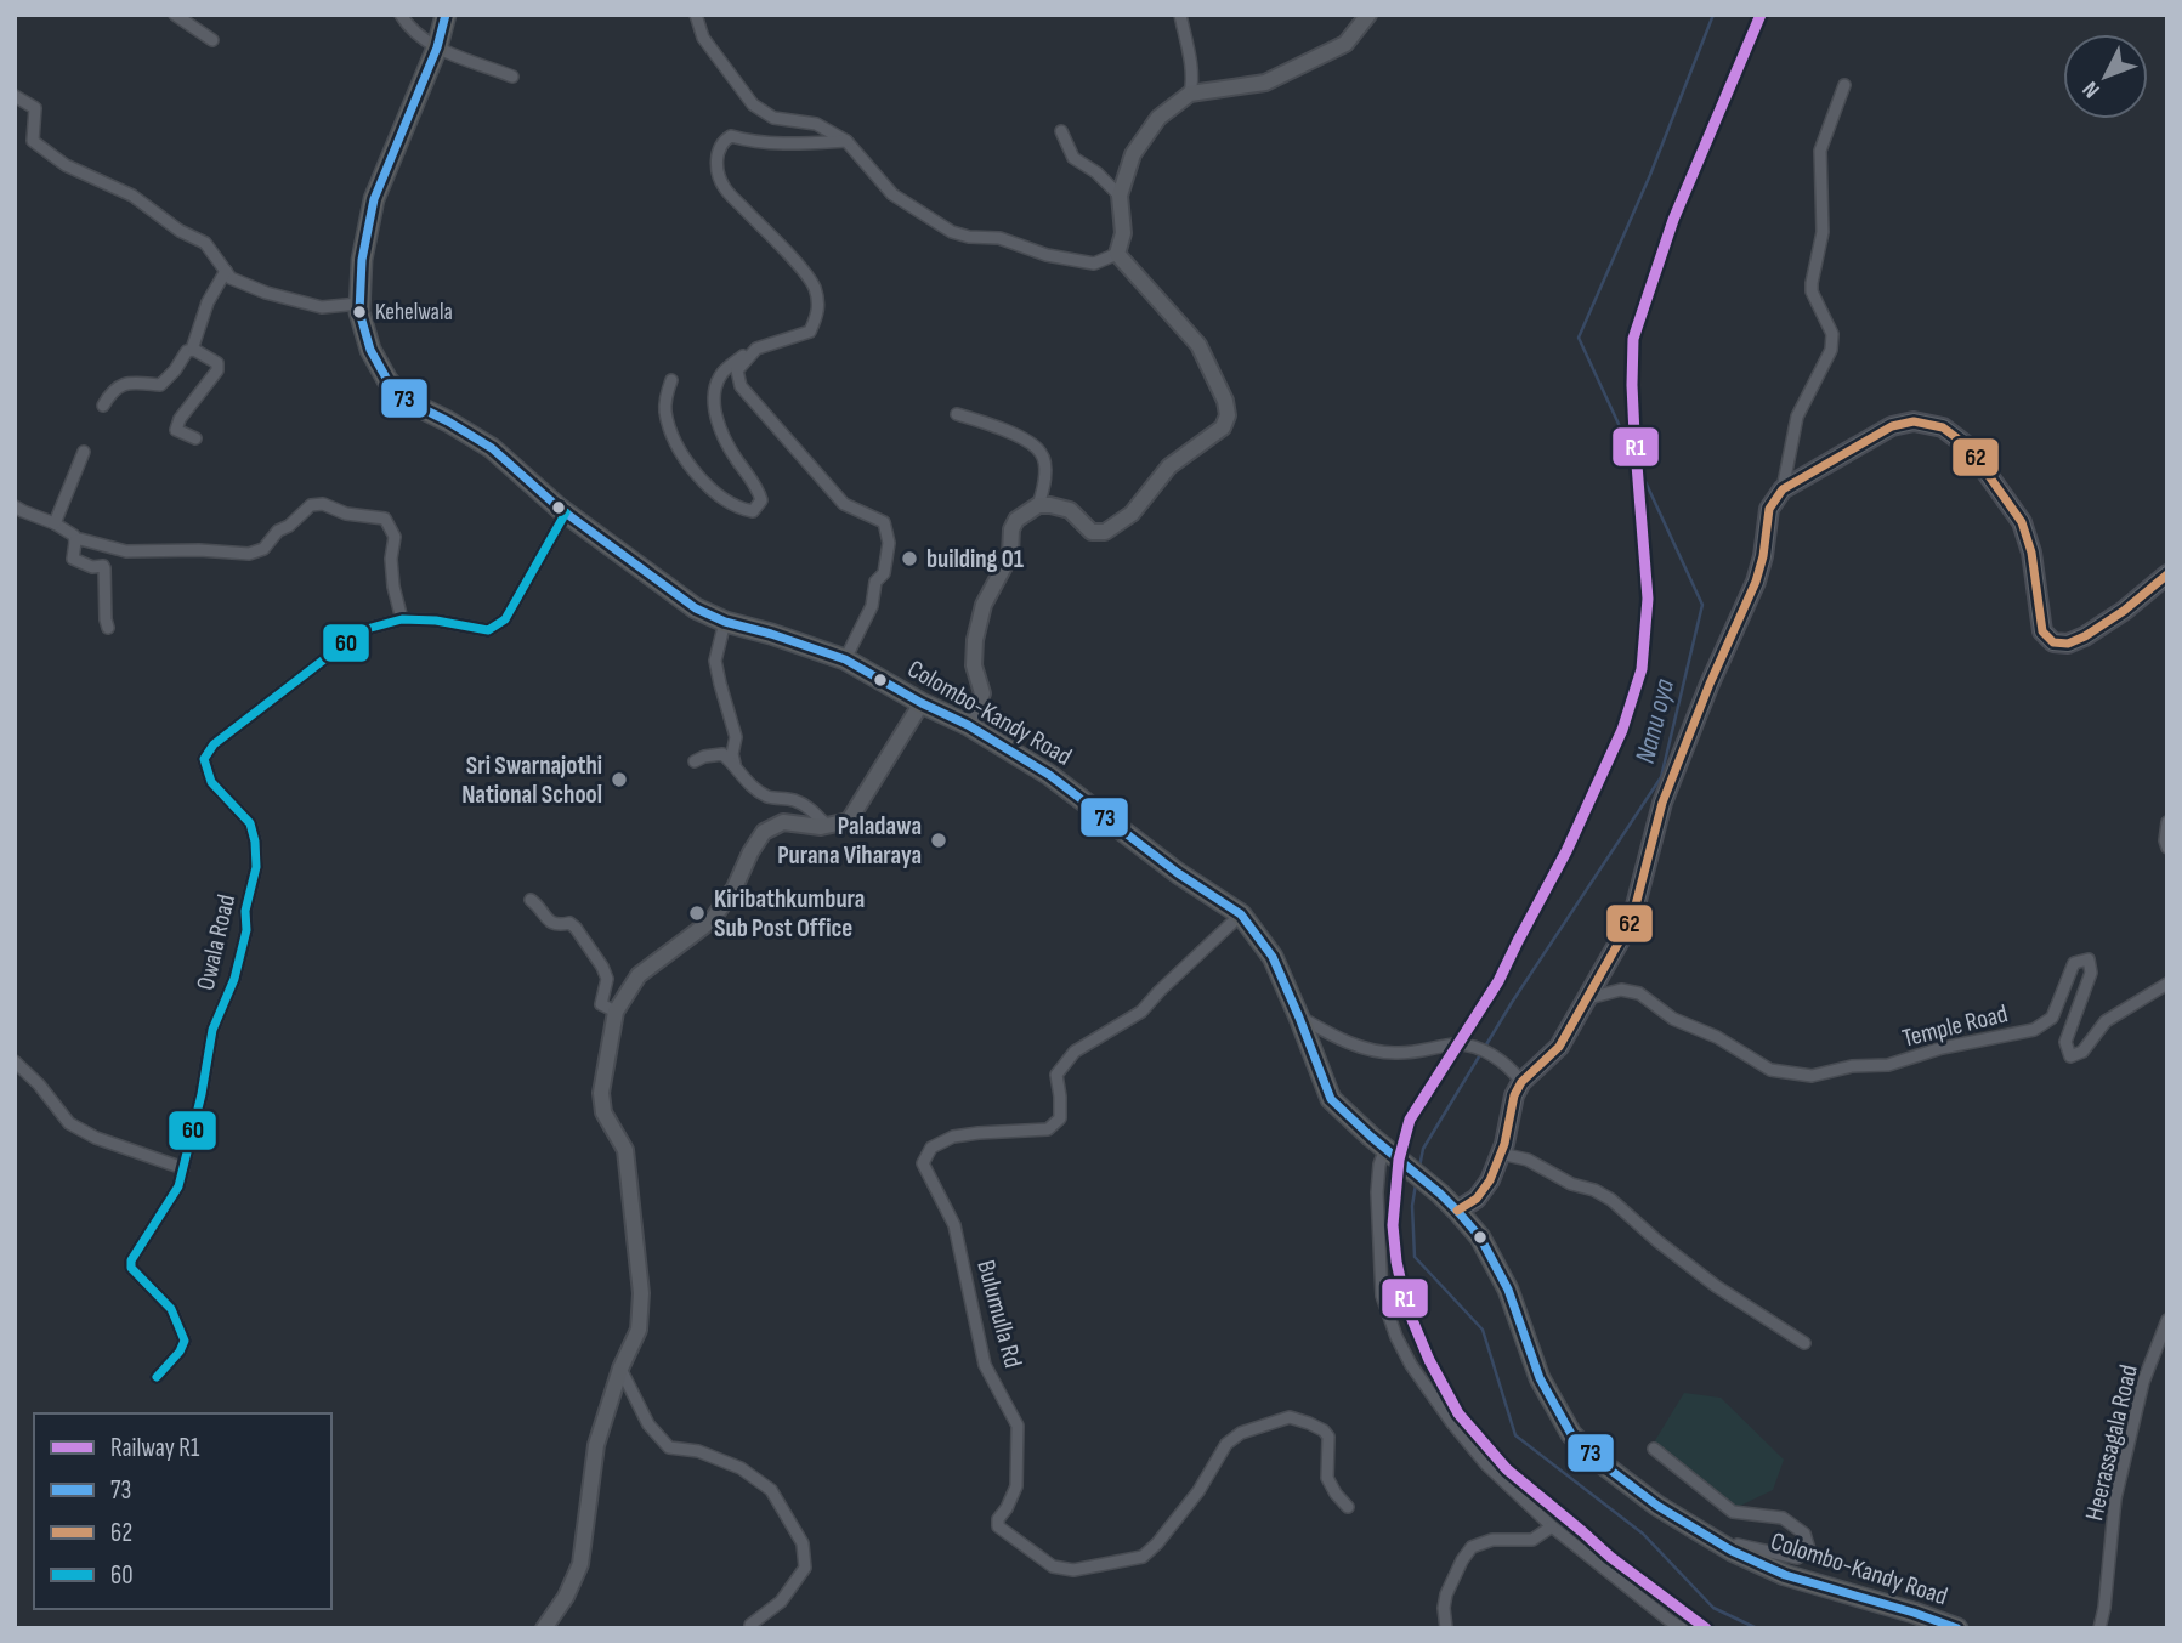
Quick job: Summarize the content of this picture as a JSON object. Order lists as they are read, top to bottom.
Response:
{
  "streets": {
    "highway": ["Colombo-Kandy Road"],
    "street": [
      "Owala Road",
      "Temple Road",
      "Bulumulla Rd",
      "Heerassagala Road"
    ]
  },
  "crossings": [
    ["Colombo-Kandy Road", "Owala Road"],
    ["Colombo-Kandy Road", "Bulumulla Rd"]
  ],
  "water": ["Nanu oya"],
  "places": [
    "Kehelwala",
    "building 01",
    "Sri Swarnajothi National School",
    "Paladawa Purana Viharaya",
    "Kiribathkumbura Sub Post Office"
  ],
  "lines": [
    "rail line R1",
    "transit line 73",
    "transit line 62",
    "transit line 60"
  ],
  "legend": [
    "Railway R1",
    "73",
    "62",
    "60"
  ],
  "north": "bottom left"
}
